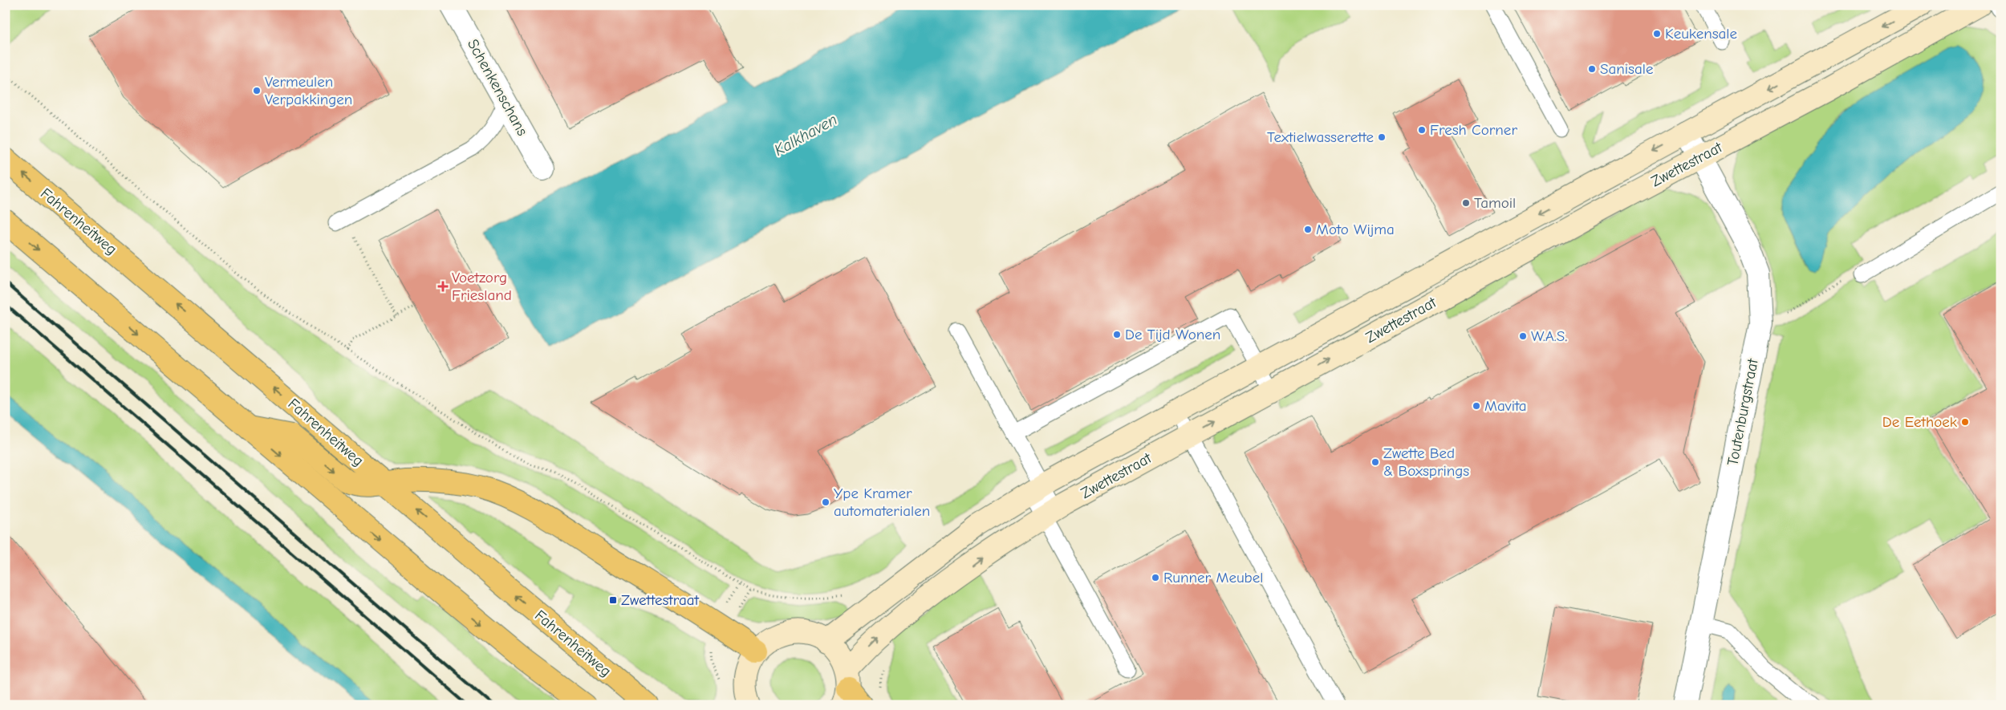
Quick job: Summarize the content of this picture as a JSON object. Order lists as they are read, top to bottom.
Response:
{
  "streets": {
    "main road": ["Fahrenheitweg"],
    "street": ["Schenkenschans", "Zwettestraat", "Toutenburgstraat"]
  },
  "crossings": [
    ["Zwettestraat", "Toutenburgstraat"]
  ],
  "water": ["Kalkhaven"],
  "places": {
    "other": [
      "Keukensale",
      "Sanisale",
      "Vermeulen Verpakkingen",
      "Fresh Corner",
      "Textielwasserette",
      "Tamoil",
      "Moto Wijma",
      "De Tijd Wonen",
      "W.A.S.",
      "Mavita",
      "De Eethoek",
      "Zwette Bed & Boxsprings",
      "Ype Kramer automaterialen",
      "Runner Meubel"
    ],
    "health": ["Voetzorg Friesland"],
    "transit": ["Zwettestraat"]
  }
}
